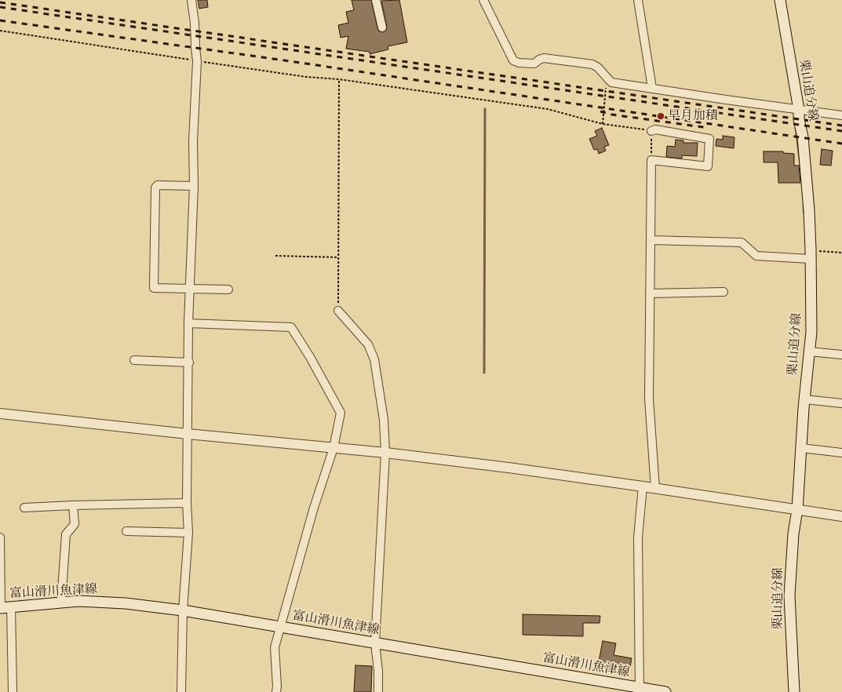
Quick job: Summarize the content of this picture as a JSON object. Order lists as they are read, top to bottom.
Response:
{
  "streets": {
    "main road": ["栗山追分線", "富山滑川魚津線"]
  },
  "places": ["早月加積"]
}
